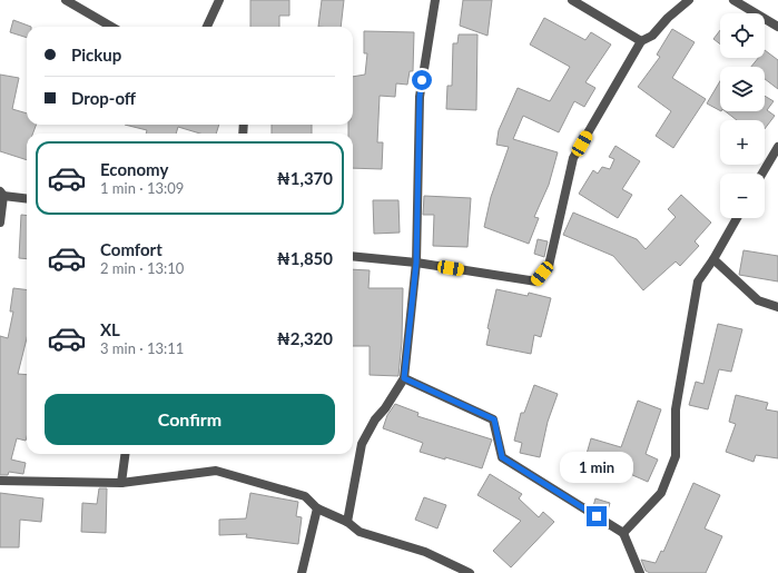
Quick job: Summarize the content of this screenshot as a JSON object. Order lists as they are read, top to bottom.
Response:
{
  "page": {
    "map_buttons": ["+", "−"],
    "banner": ["Pickup", "Drop-off"],
    "list": [
      {
        "name": "Economy",
        "note": "1 min · 13:09",
        "value": "₦1,370"
      },
      {
        "name": "Comfort",
        "note": "2 min · 13:10",
        "value": "₦1,850"
      },
      {
        "name": "XL",
        "note": "3 min · 13:11",
        "value": "₦2,320"
      }
    ],
    "buttons": "Confirm",
    "bubble": "1 min"
  }
}
